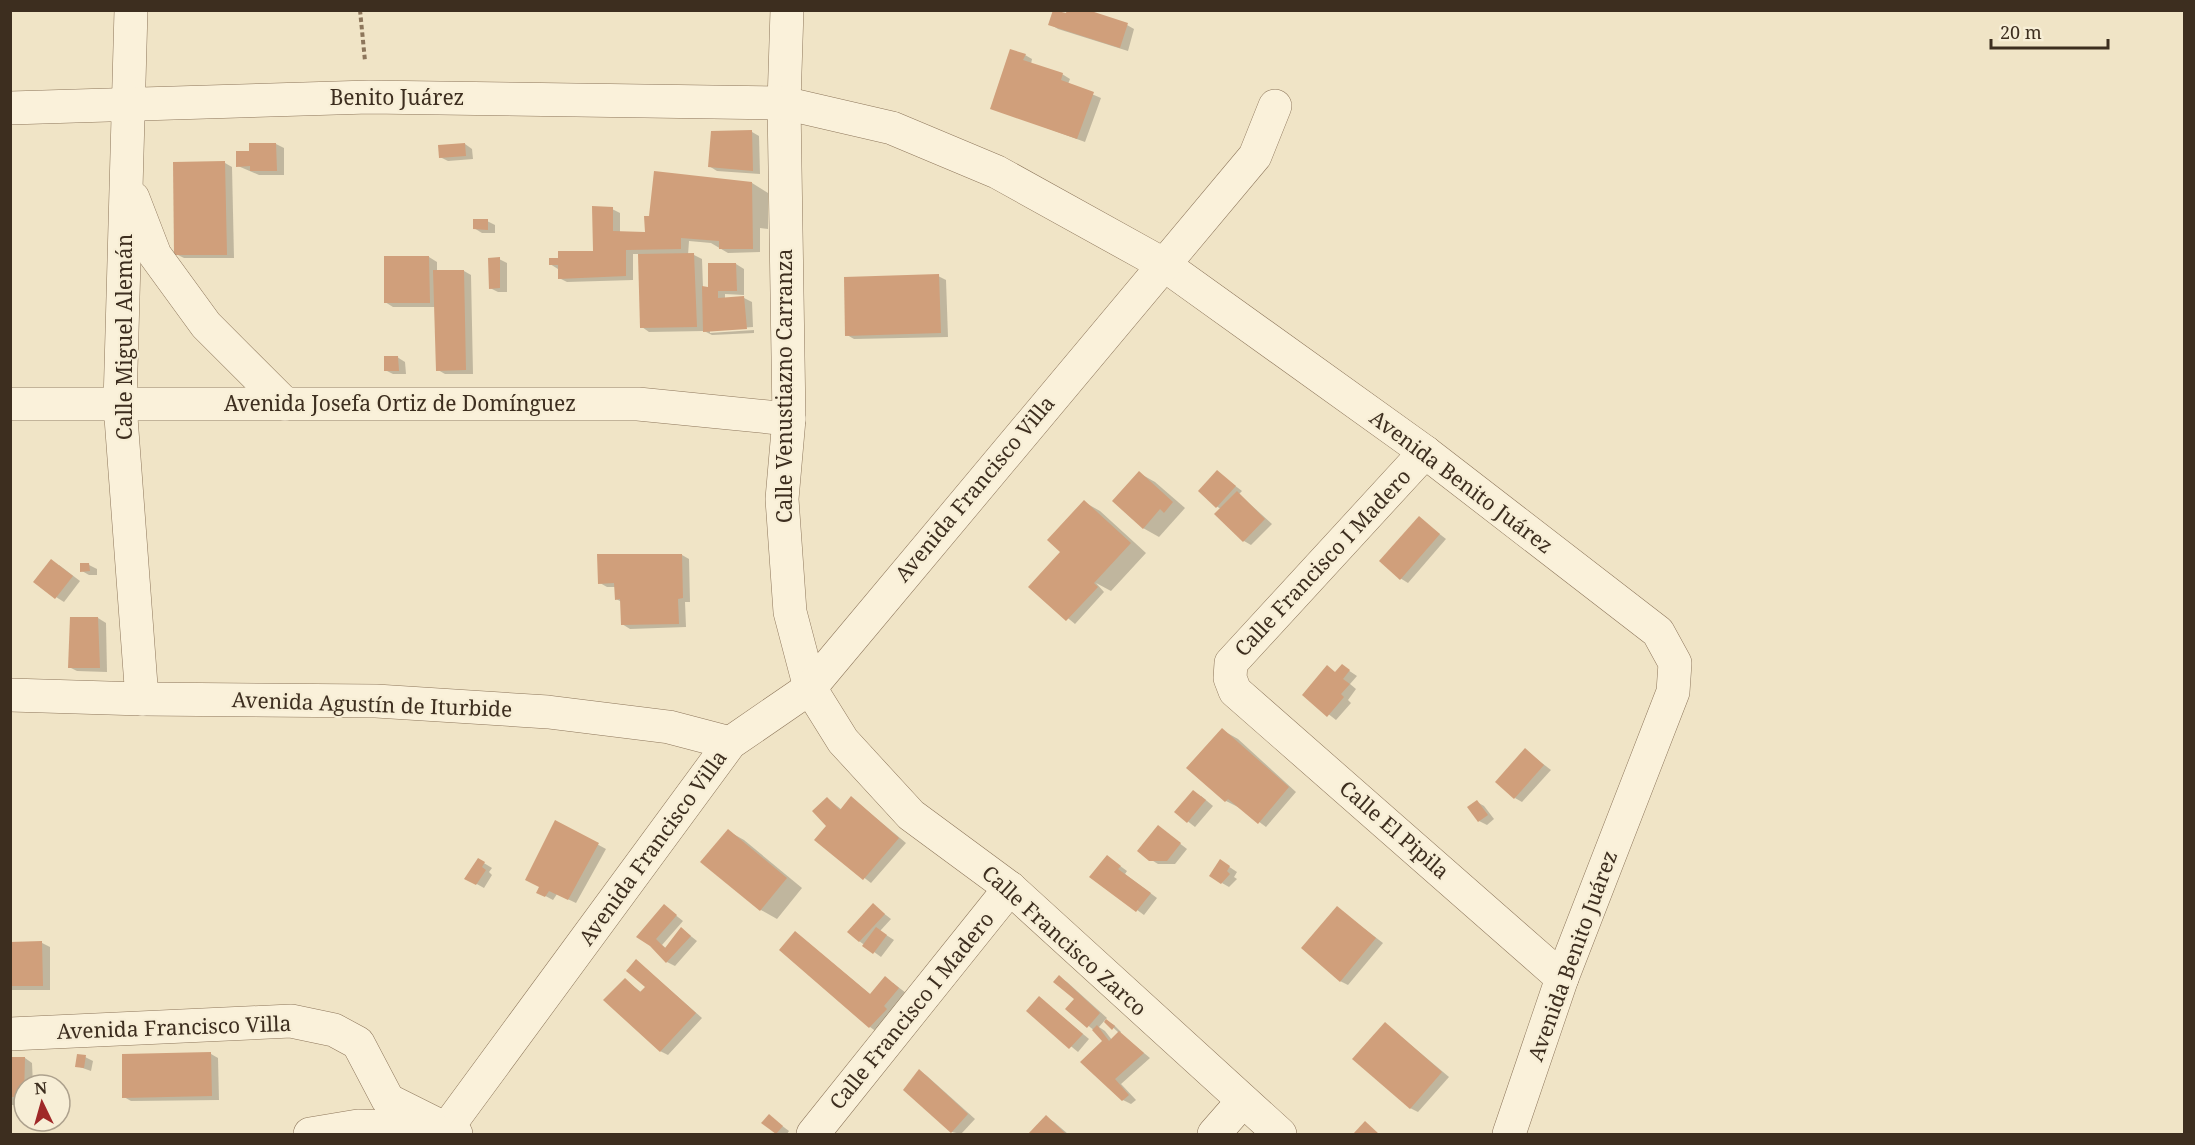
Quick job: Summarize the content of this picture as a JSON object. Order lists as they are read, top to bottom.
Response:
{
  "streets": {
    "street": [
      "Benito Juárez",
      "Calle Miguel Alemán",
      "Calle Venustiazno Carranza",
      "Avenida Josefa Ortiz de Domínguez",
      "Avenida Benito Juárez",
      "Avenida Francisco Villa",
      "Calle Francisco I Madero",
      "Avenida Agustín de Iturbide",
      "Calle El Pipila",
      "Calle Francisco Zarco"
    ]
  },
  "crossings": [
    ["Benito Juárez", "Calle Miguel Alemán"],
    ["Benito Juárez", "Calle Venustiazno Carranza"],
    ["Benito Juárez", "Avenida Benito Juárez"],
    ["Calle Miguel Alemán", "Avenida Josefa Ortiz de Domínguez"],
    ["Calle Miguel Alemán", "Avenida Agustín de Iturbide"],
    ["Calle Venustiazno Carranza", "Avenida Josefa Ortiz de Domínguez"],
    ["Calle Venustiazno Carranza", "Avenida Benito Juárez"],
    ["Calle Venustiazno Carranza", "Avenida Francisco Villa"],
    ["Calle Venustiazno Carranza", "Calle Francisco Zarco"],
    ["Avenida Benito Juárez", "Avenida Francisco Villa"],
    ["Avenida Benito Juárez", "Calle Francisco I Madero"],
    ["Avenida Benito Juárez", "Calle El Pipila"],
    ["Avenida Francisco Villa", "Avenida Agustín de Iturbide"],
    ["Avenida Francisco Villa", "Calle Francisco Zarco"],
    ["Calle Francisco I Madero", "Calle El Pipila"],
    ["Calle Francisco I Madero", "Calle Francisco Zarco"]
  ],
  "scale_bar": "20 m",
  "north": "top"
}
